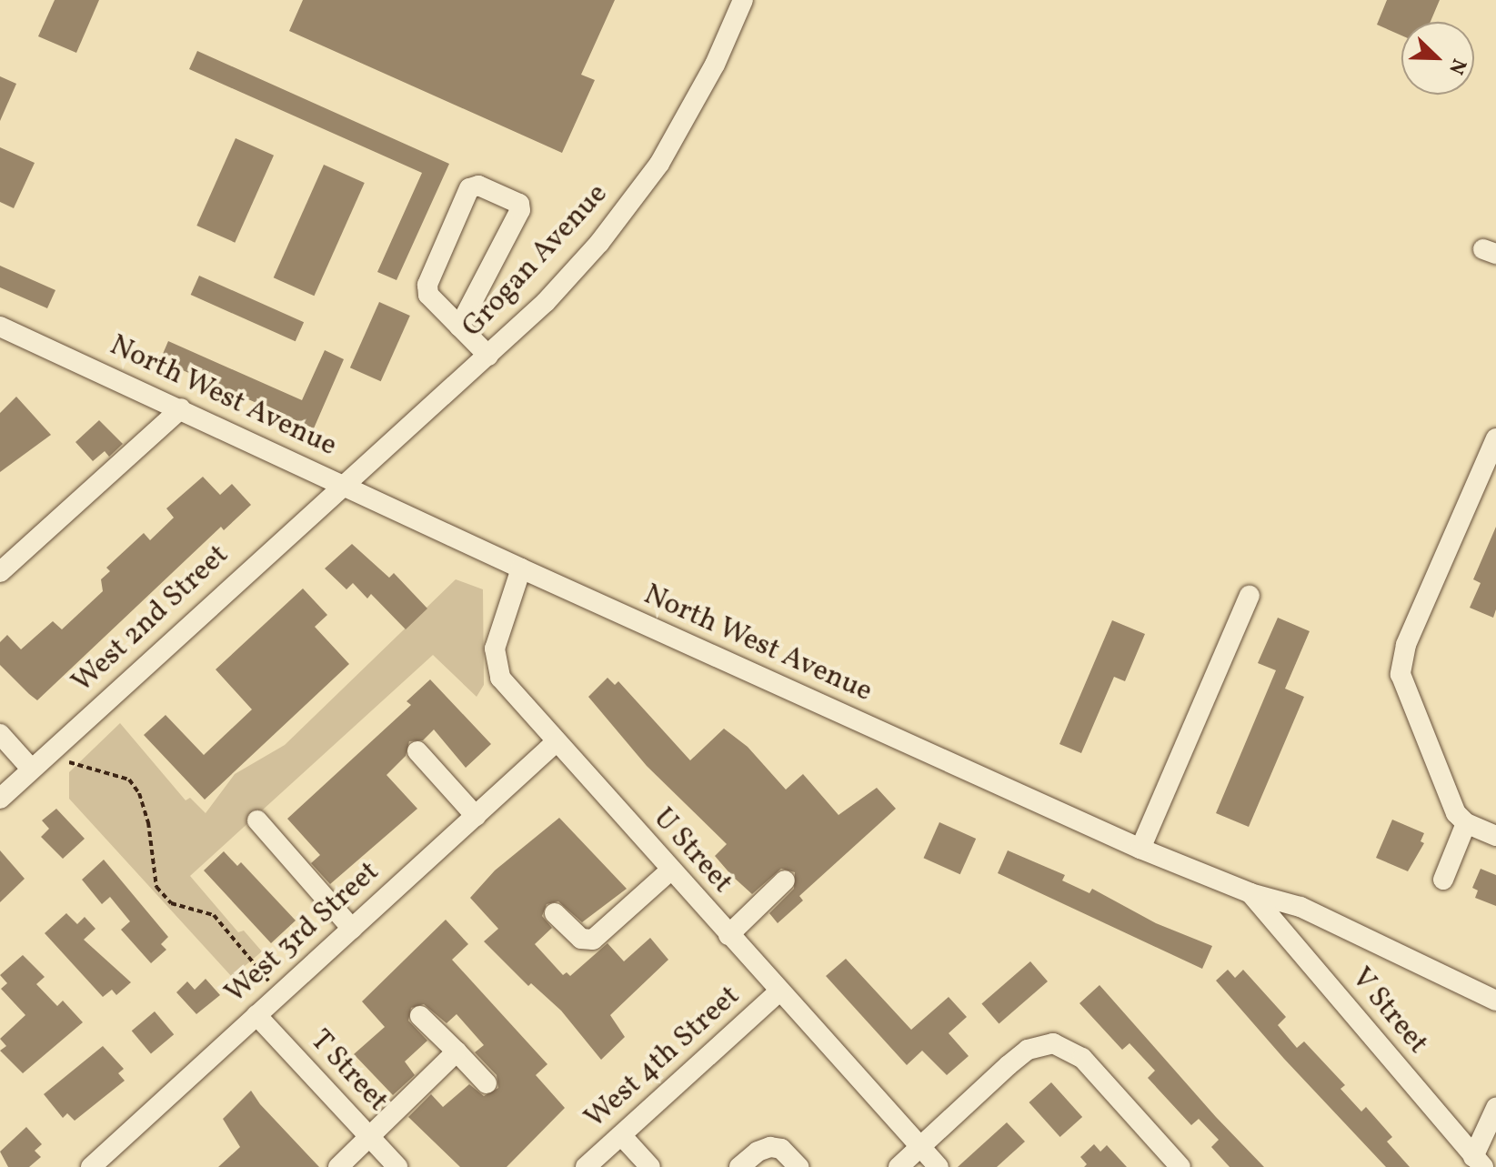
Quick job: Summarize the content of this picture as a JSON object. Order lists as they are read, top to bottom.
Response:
{
  "streets": {
    "street": [
      "Grogan Avenue",
      "North West Avenue",
      "West 2nd Street",
      "U Street",
      "West 3rd Street",
      "V Street",
      "West 4th Street",
      "T Street"
    ]
  },
  "crossings": [
    ["Grogan Avenue", "North West Avenue"],
    ["Grogan Avenue", "West 2nd Street"],
    ["North West Avenue", "West 2nd Street"],
    ["North West Avenue", "U Street"],
    ["North West Avenue", "V Street"],
    ["U Street", "West 3rd Street"],
    ["U Street", "West 4th Street"],
    ["West 3rd Street", "T Street"]
  ],
  "north": "bottom right"
}
